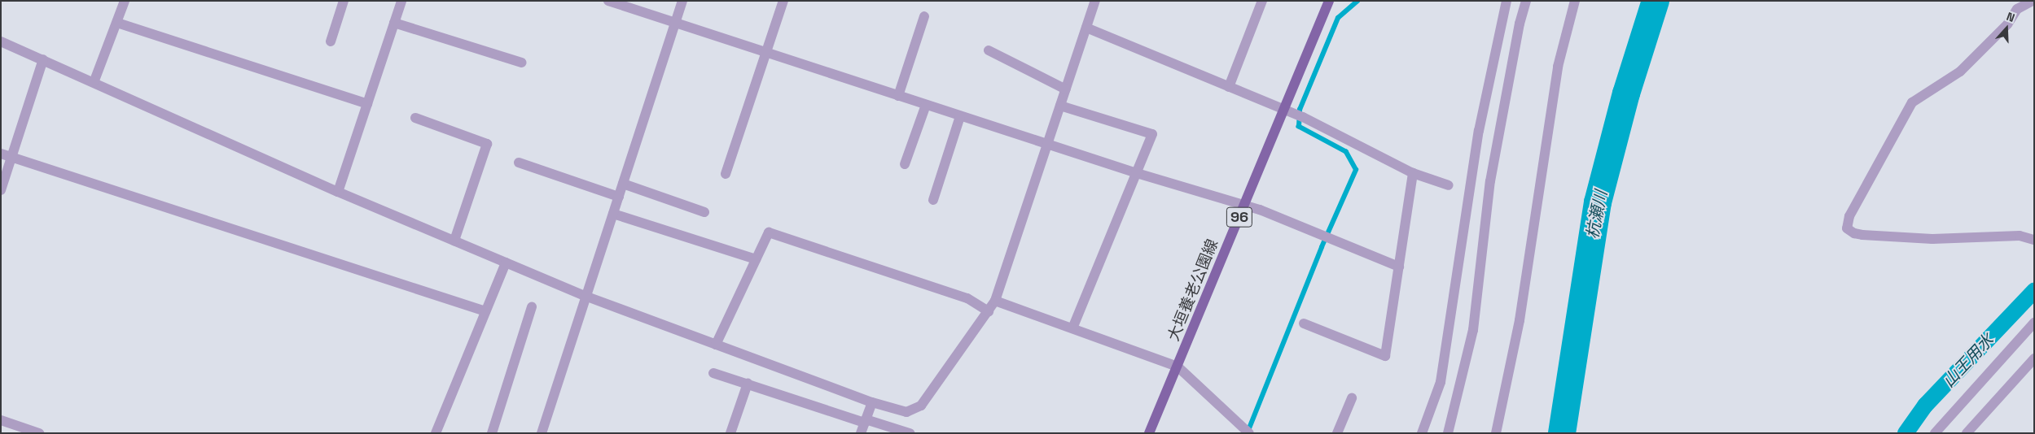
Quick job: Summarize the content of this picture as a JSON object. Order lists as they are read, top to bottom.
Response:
{
  "streets": {
    "main road": ["96", "大垣養老公園線"]
  },
  "water": ["杭瀬川", "山王用水"],
  "north": "top"
}
